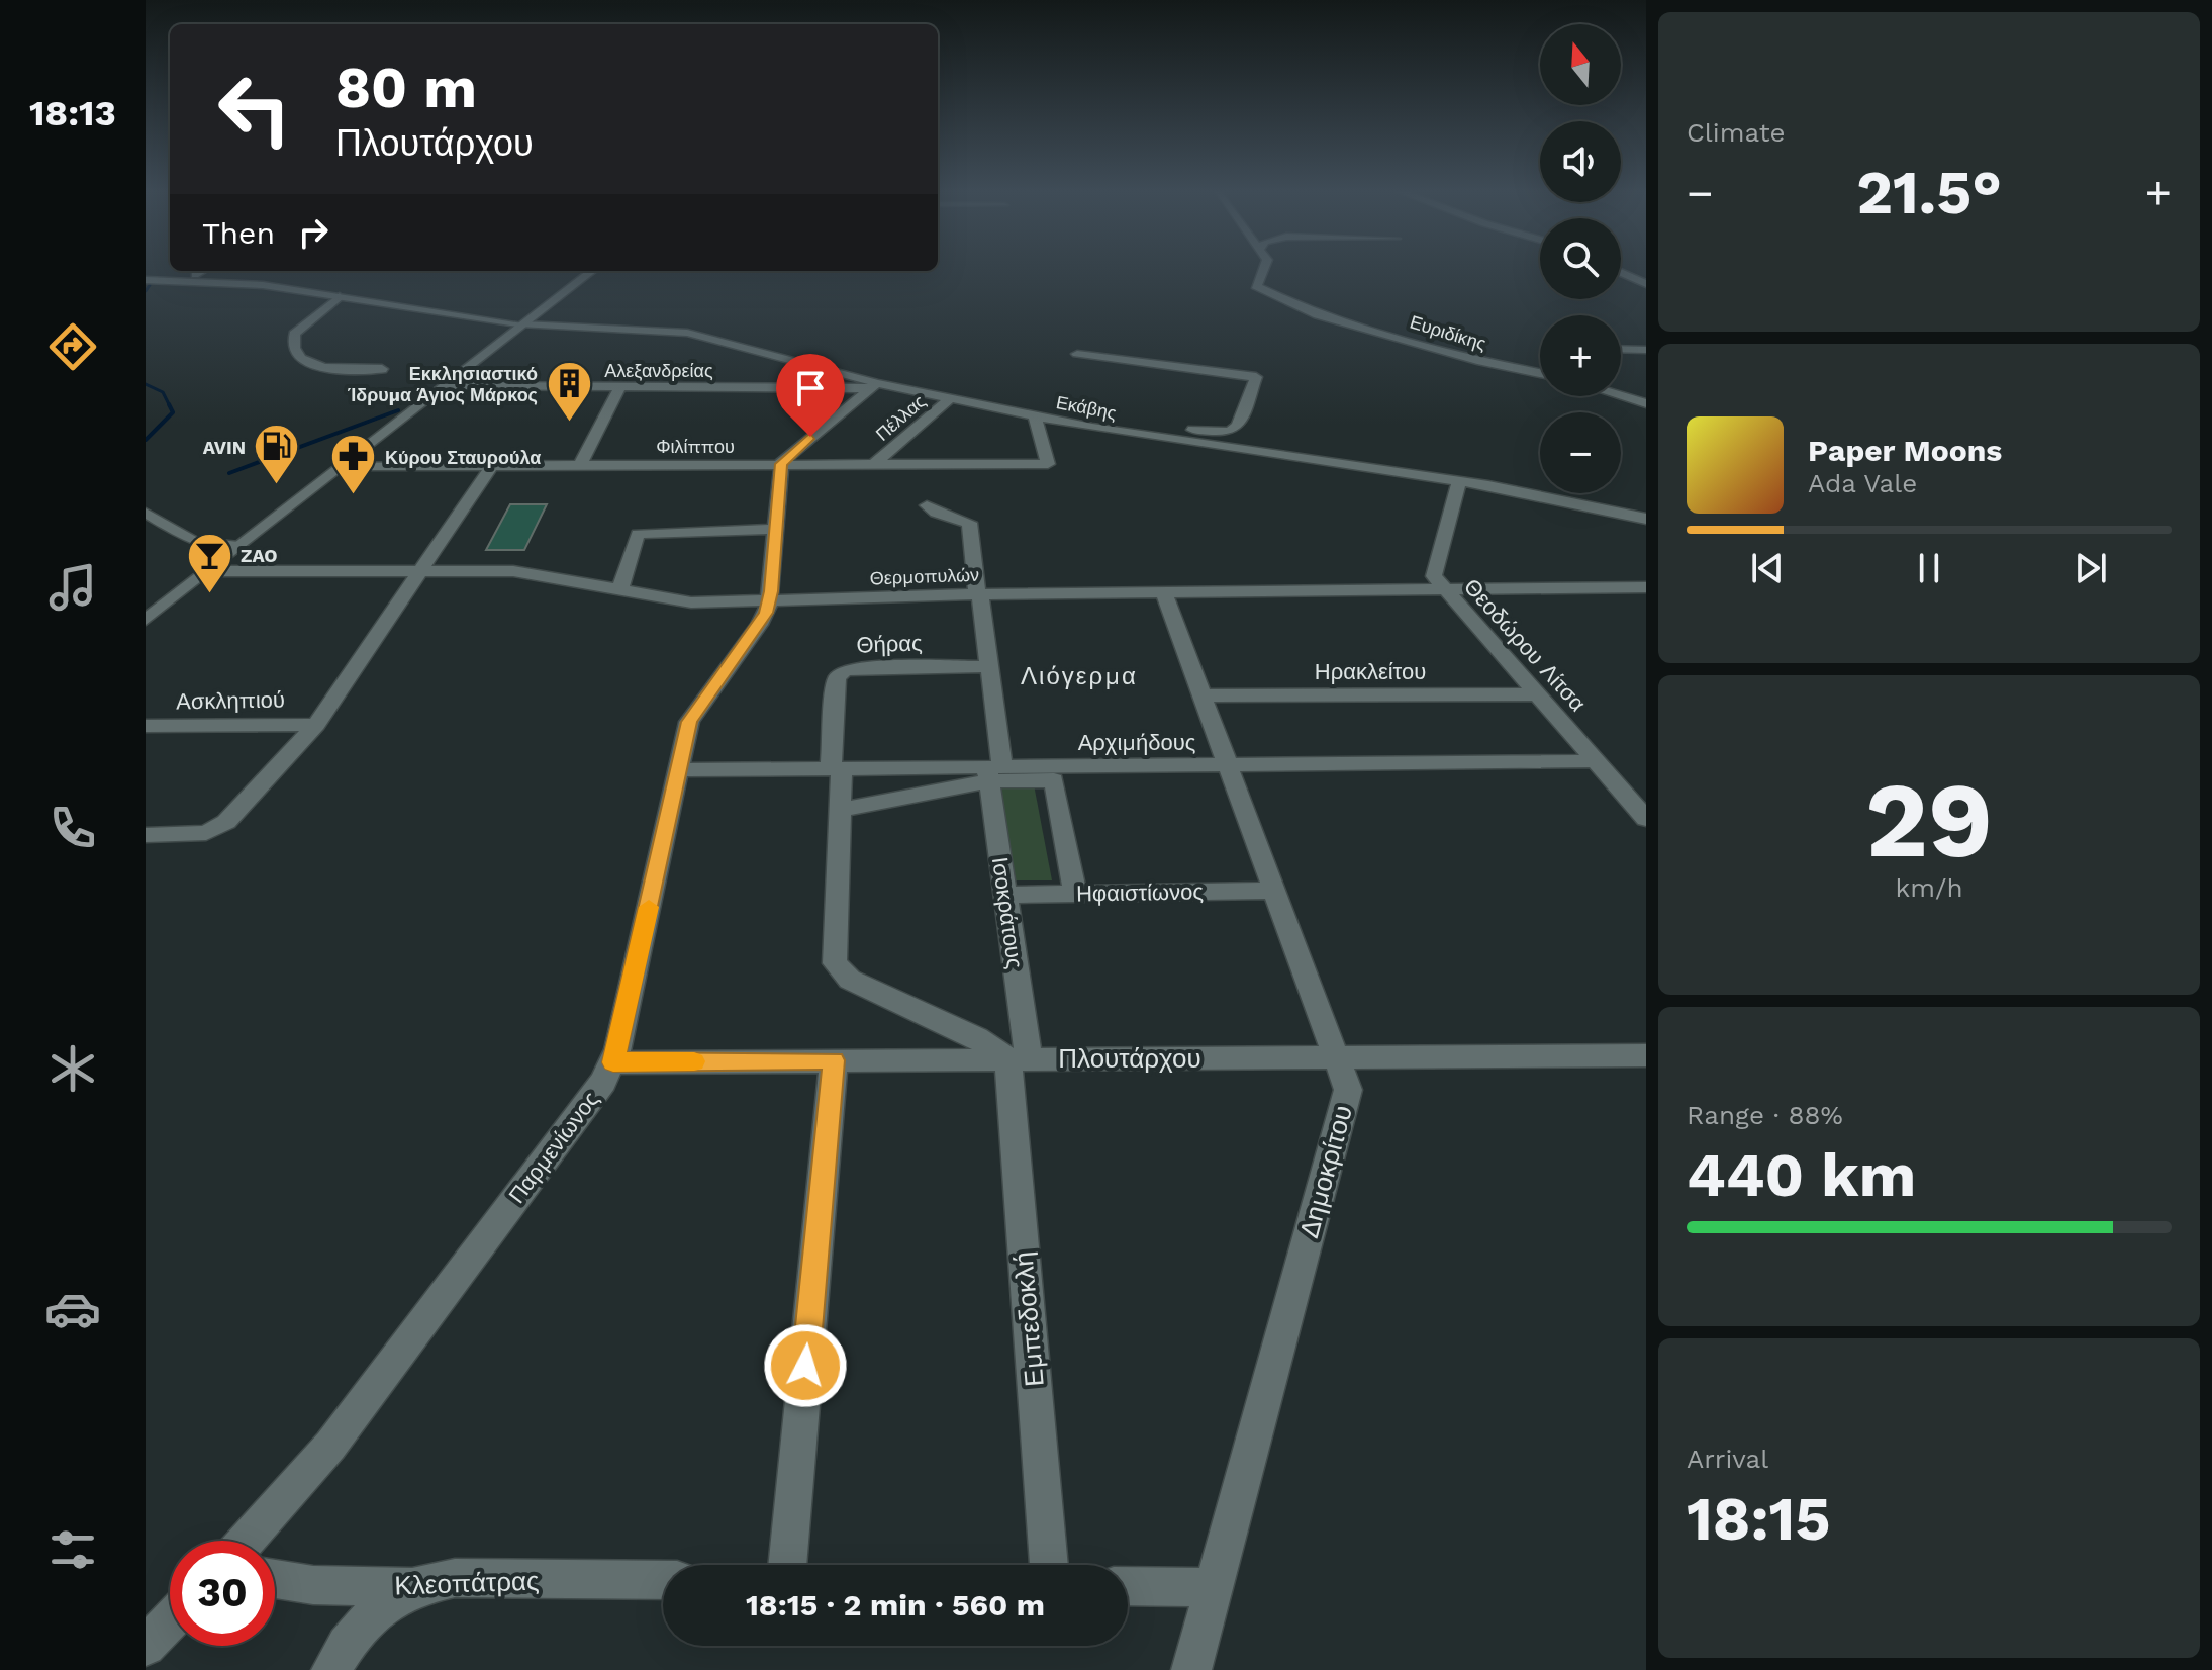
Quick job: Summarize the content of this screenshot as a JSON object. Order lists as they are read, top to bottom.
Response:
{
  "streets": {
    "street": [
      "Ευριδίκης",
      "Αλεξανδρείας",
      "Εκάβης",
      "Πέλλας",
      "Φιλίππου",
      "Θερμοπυλών",
      "Θήρας",
      "Θεοδώρου Λίτσα",
      "Ηρακλείτου",
      "Ασκληπιού",
      "Αρχιμήδους",
      "Ηφαιστίωνος",
      "Ισοκράτους",
      "Πλουτάρχου",
      "Παρμενίωνος",
      "Δημοκρίτου",
      "Εμπεδοκλή",
      "Κλεοπάτρας"
    ]
  },
  "crossings": [
    ["Αλεξανδρείας", "Εκάβης"],
    ["Εκάβης", "Πέλλας"],
    ["Εκάβης", "Φιλίππου"],
    ["Εκάβης", "Θεοδώρου Λίτσα"],
    ["Πέλλας", "Φιλίππου"],
    ["Φιλίππου", "Παρμενίωνος"],
    ["Θερμοπυλών", "Θεοδώρου Λίτσα"],
    ["Θερμοπυλών", "Ισοκράτους"],
    ["Θερμοπυλών", "Παρμενίωνος"],
    ["Θερμοπυλών", "Δημοκρίτου"],
    ["Θήρας", "Αρχιμήδους"],
    ["Θήρας", "Ισοκράτους"],
    ["Θεοδώρου Λίτσα", "Ηρακλείτου"],
    ["Θεοδώρου Λίτσα", "Αρχιμήδους"],
    ["Ηρακλείτου", "Δημοκρίτου"],
    ["Αρχιμήδους", "Ισοκράτους"],
    ["Αρχιμήδους", "Παρμενίωνος"],
    ["Αρχιμήδους", "Δημοκρίτου"],
    ["Ηφαιστίωνος", "Ισοκράτους"],
    ["Ηφαιστίωνος", "Δημοκρίτου"],
    ["Ισοκράτους", "Πλουτάρχου"],
    ["Ισοκράτους", "Εμπεδοκλή"],
    ["Πλουτάρχου", "Παρμενίωνος"],
    ["Πλουτάρχου", "Δημοκρίτου"],
    ["Πλουτάρχου", "Εμπεδοκλή"]
  ],
  "districts": ["Λιόγερμα"],
  "places": {
    "building": ["Εκκλησιαστικό Ίδρυμα Άγιος Μάρκος"],
    "fuel station": ["AVIN"],
    "pharmacy": ["Κύρου Σταυρούλα"],
    "bar": ["ZAO"]
  },
  "north": "top",
  "page": {
    "tabs": "18:13",
    "tile": [
      "Climate",
      ["29", "km/h"],
      ["Range · 88%", "440 km"],
      ["Arrival", "18:15"]
    ],
    "map_buttons": ["+", "−"],
    "turn": ["80 m", "Πλουτάρχου"],
    "heat": ["−", "21.5°", "+"],
    "then": "Then",
    "song": ["Paper Moons", "Ada Vale"],
    "limit": "30",
    "trip": "18:15 · 2 min · 560 m"
  }
}
